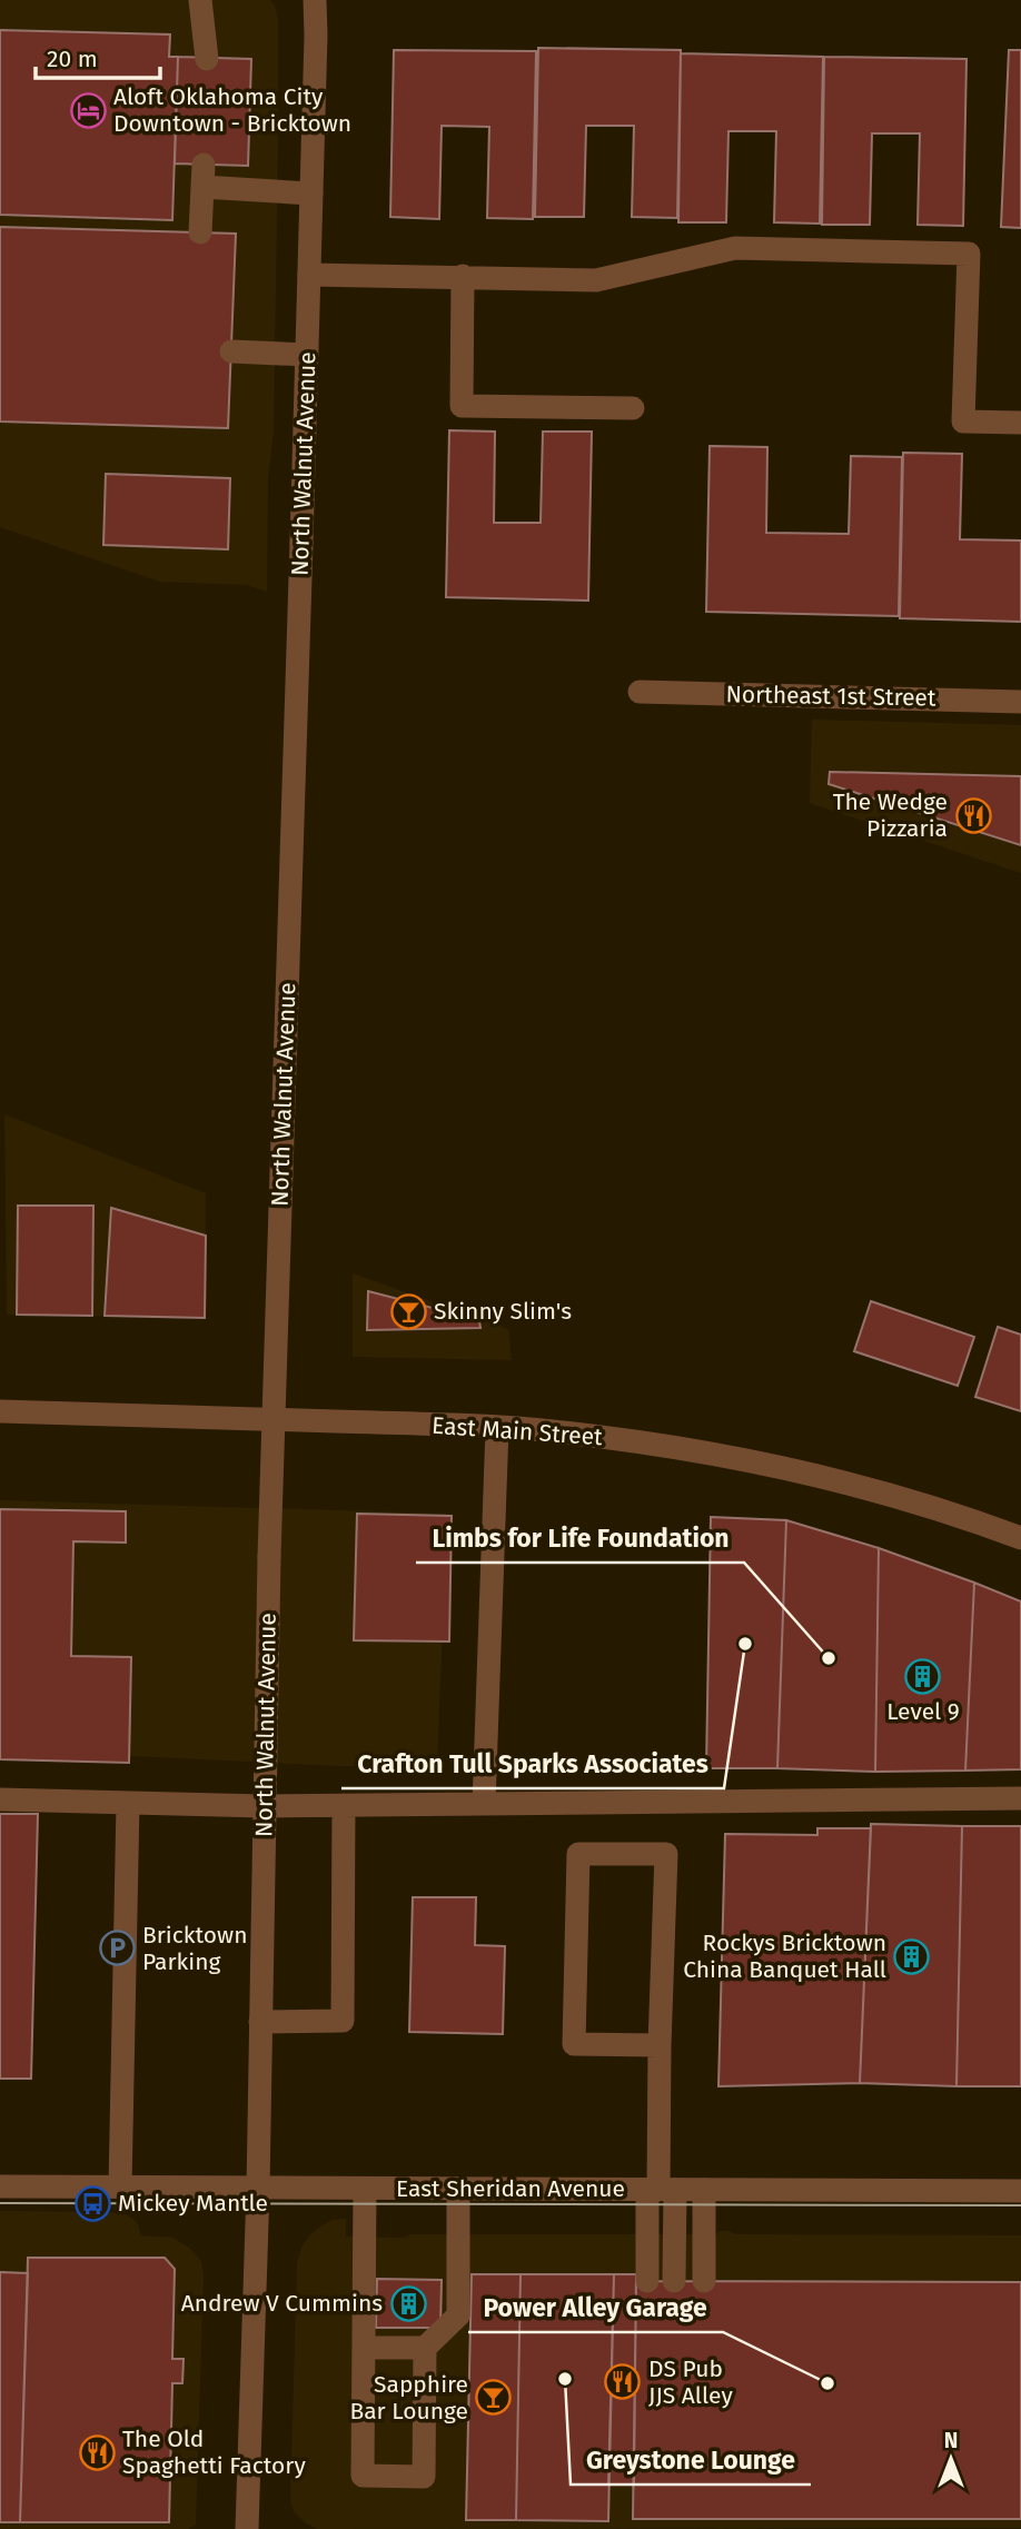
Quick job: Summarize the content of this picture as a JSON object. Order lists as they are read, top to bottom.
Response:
{
  "streets": {
    "street": [
      "North Walnut Avenue",
      "Northeast 1st Street",
      "East Main Street",
      "East Sheridan Avenue"
    ]
  },
  "crossings": [
    ["North Walnut Avenue", "East Sheridan Avenue"]
  ],
  "places": {
    "hotel": ["Aloft Oklahoma City Downtown - Bricktown"],
    "restaurant": ["The Wedge Pizzaria", "DS Pub JJS Alley", "The Old Spaghetti Factory"],
    "bar": ["Skinny Slim's", "Sapphire Bar Lounge"],
    "other": [
      "Crafton Tull Sparks Associates",
      "Limbs for Life Foundation",
      "Greystone Lounge",
      "Power Alley Garage"
    ],
    "building": ["Level 9", "Rockys Bricktown China Banquet Hall", "Andrew V Cummins"],
    "parking": ["Bricktown Parking"],
    "bus stop": ["Mickey Mantle"]
  },
  "scale_bar": "20 m",
  "north": "top"
}
